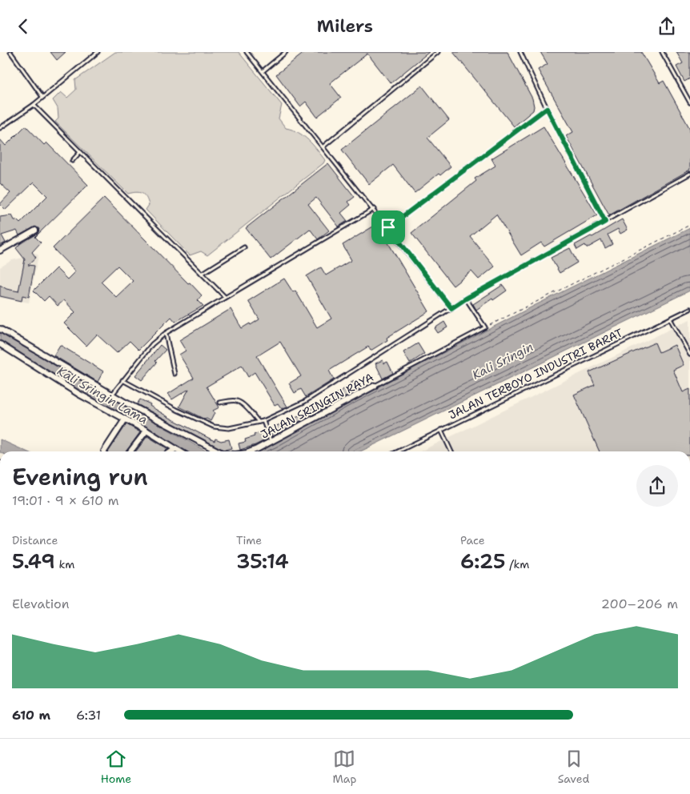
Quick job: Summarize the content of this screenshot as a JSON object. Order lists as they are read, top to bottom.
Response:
{
  "streets": {
    "street": ["JALAN SRINGIN RAYA"],
    "lane": ["JALAN TERBOYO INDUSTRI BARAT"]
  },
  "water": ["Kali Sringin", "Kali Sringin Lama"],
  "page": {
    "header": "Milers",
    "heading": ["Evening run", "19:01 · 9 × 610 m"],
    "stats": [
      ["Distance", "5.49 km"],
      ["Time", "35:14"],
      ["Pace", "6:25 /km"]
    ],
    "chart": ["Elevation", "200–206 m"],
    "list": [
      {
        "name": "610 m",
        "note": "6:31"
      }
    ],
    "tabs": ["Home", "Map", "Saved"]
  }
}
